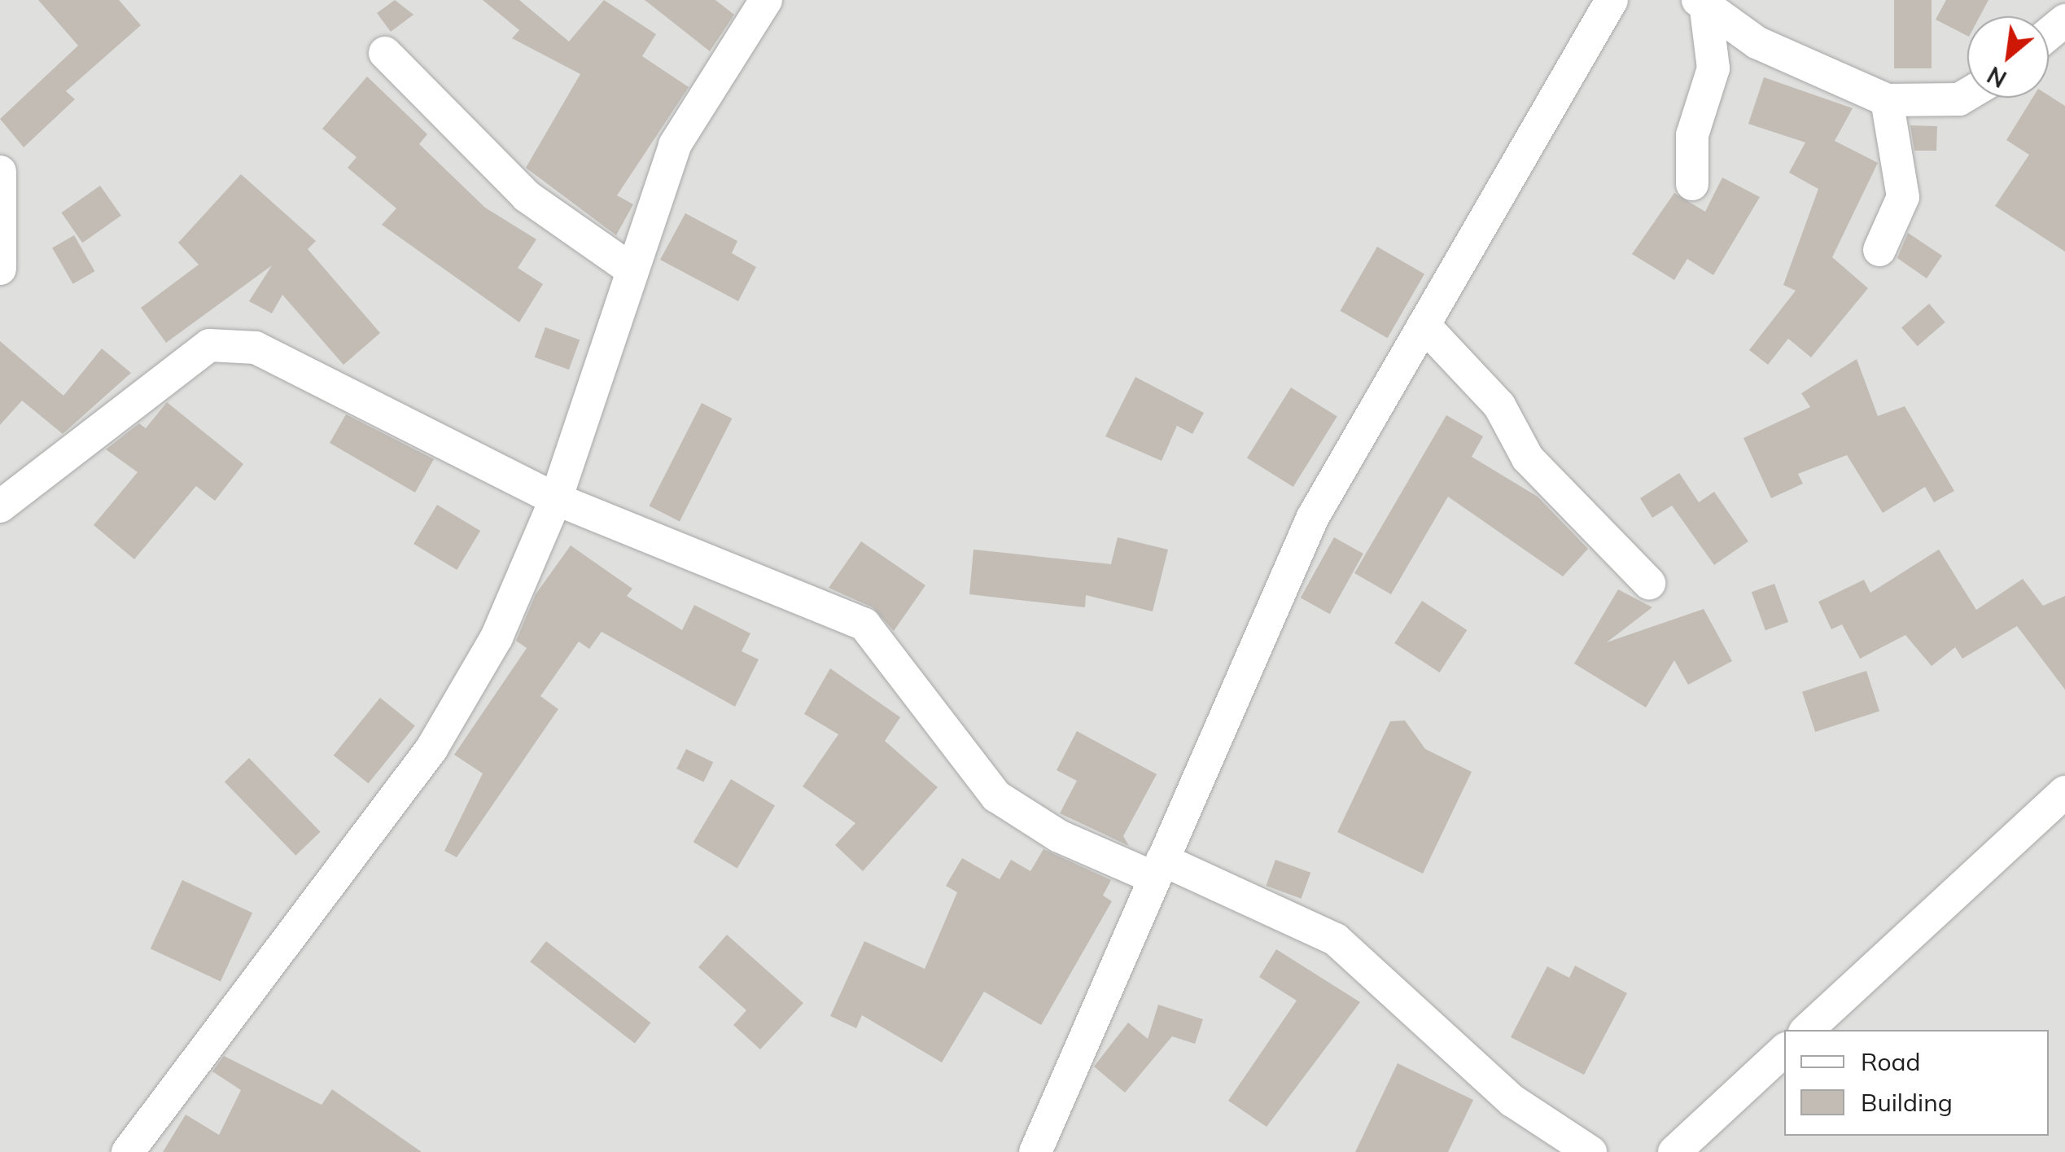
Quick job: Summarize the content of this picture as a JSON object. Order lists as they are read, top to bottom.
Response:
{
  "legend": ["Road", "Building"],
  "north": "bottom left"
}
